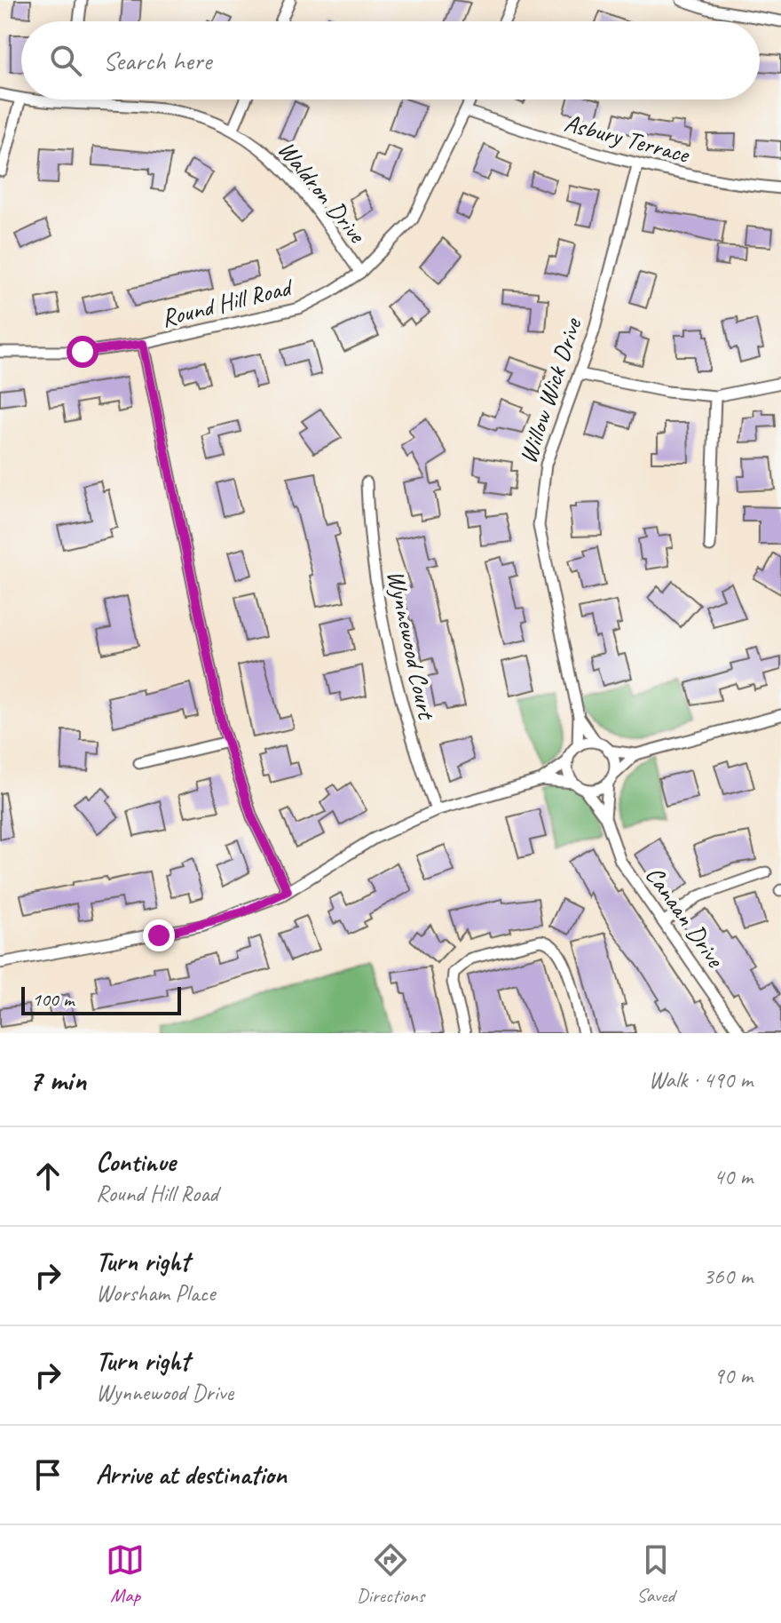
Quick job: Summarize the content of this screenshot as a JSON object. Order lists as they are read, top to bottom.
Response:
{
  "streets": {
    "street": [
      "Asbury Terrace",
      "Waldron Drive",
      "Round Hill Road",
      "Willow Wick Drive",
      "Wynnewood Court",
      "Canaan Drive"
    ]
  },
  "crossings": [
    ["Asbury Terrace", "Round Hill Road"],
    ["Asbury Terrace", "Willow Wick Drive"],
    ["Waldron Drive", "Round Hill Road"],
    ["Willow Wick Drive", "Canaan Drive"]
  ],
  "scale_bar": "100 m",
  "page": {
    "search": "Search here",
    "scale": "100 m",
    "heading": ["7 min", "Walk · 490 m"],
    "list": [
      ["Continue", "Round Hill Road", "40 m"],
      ["Turn right", "Worsham Place", "360 m"],
      ["Turn right", "Wynnewood Drive", "90 m"],
      "Arrive at destination"
    ],
    "nav": ["Map", "Directions", "Saved"]
  }
}
